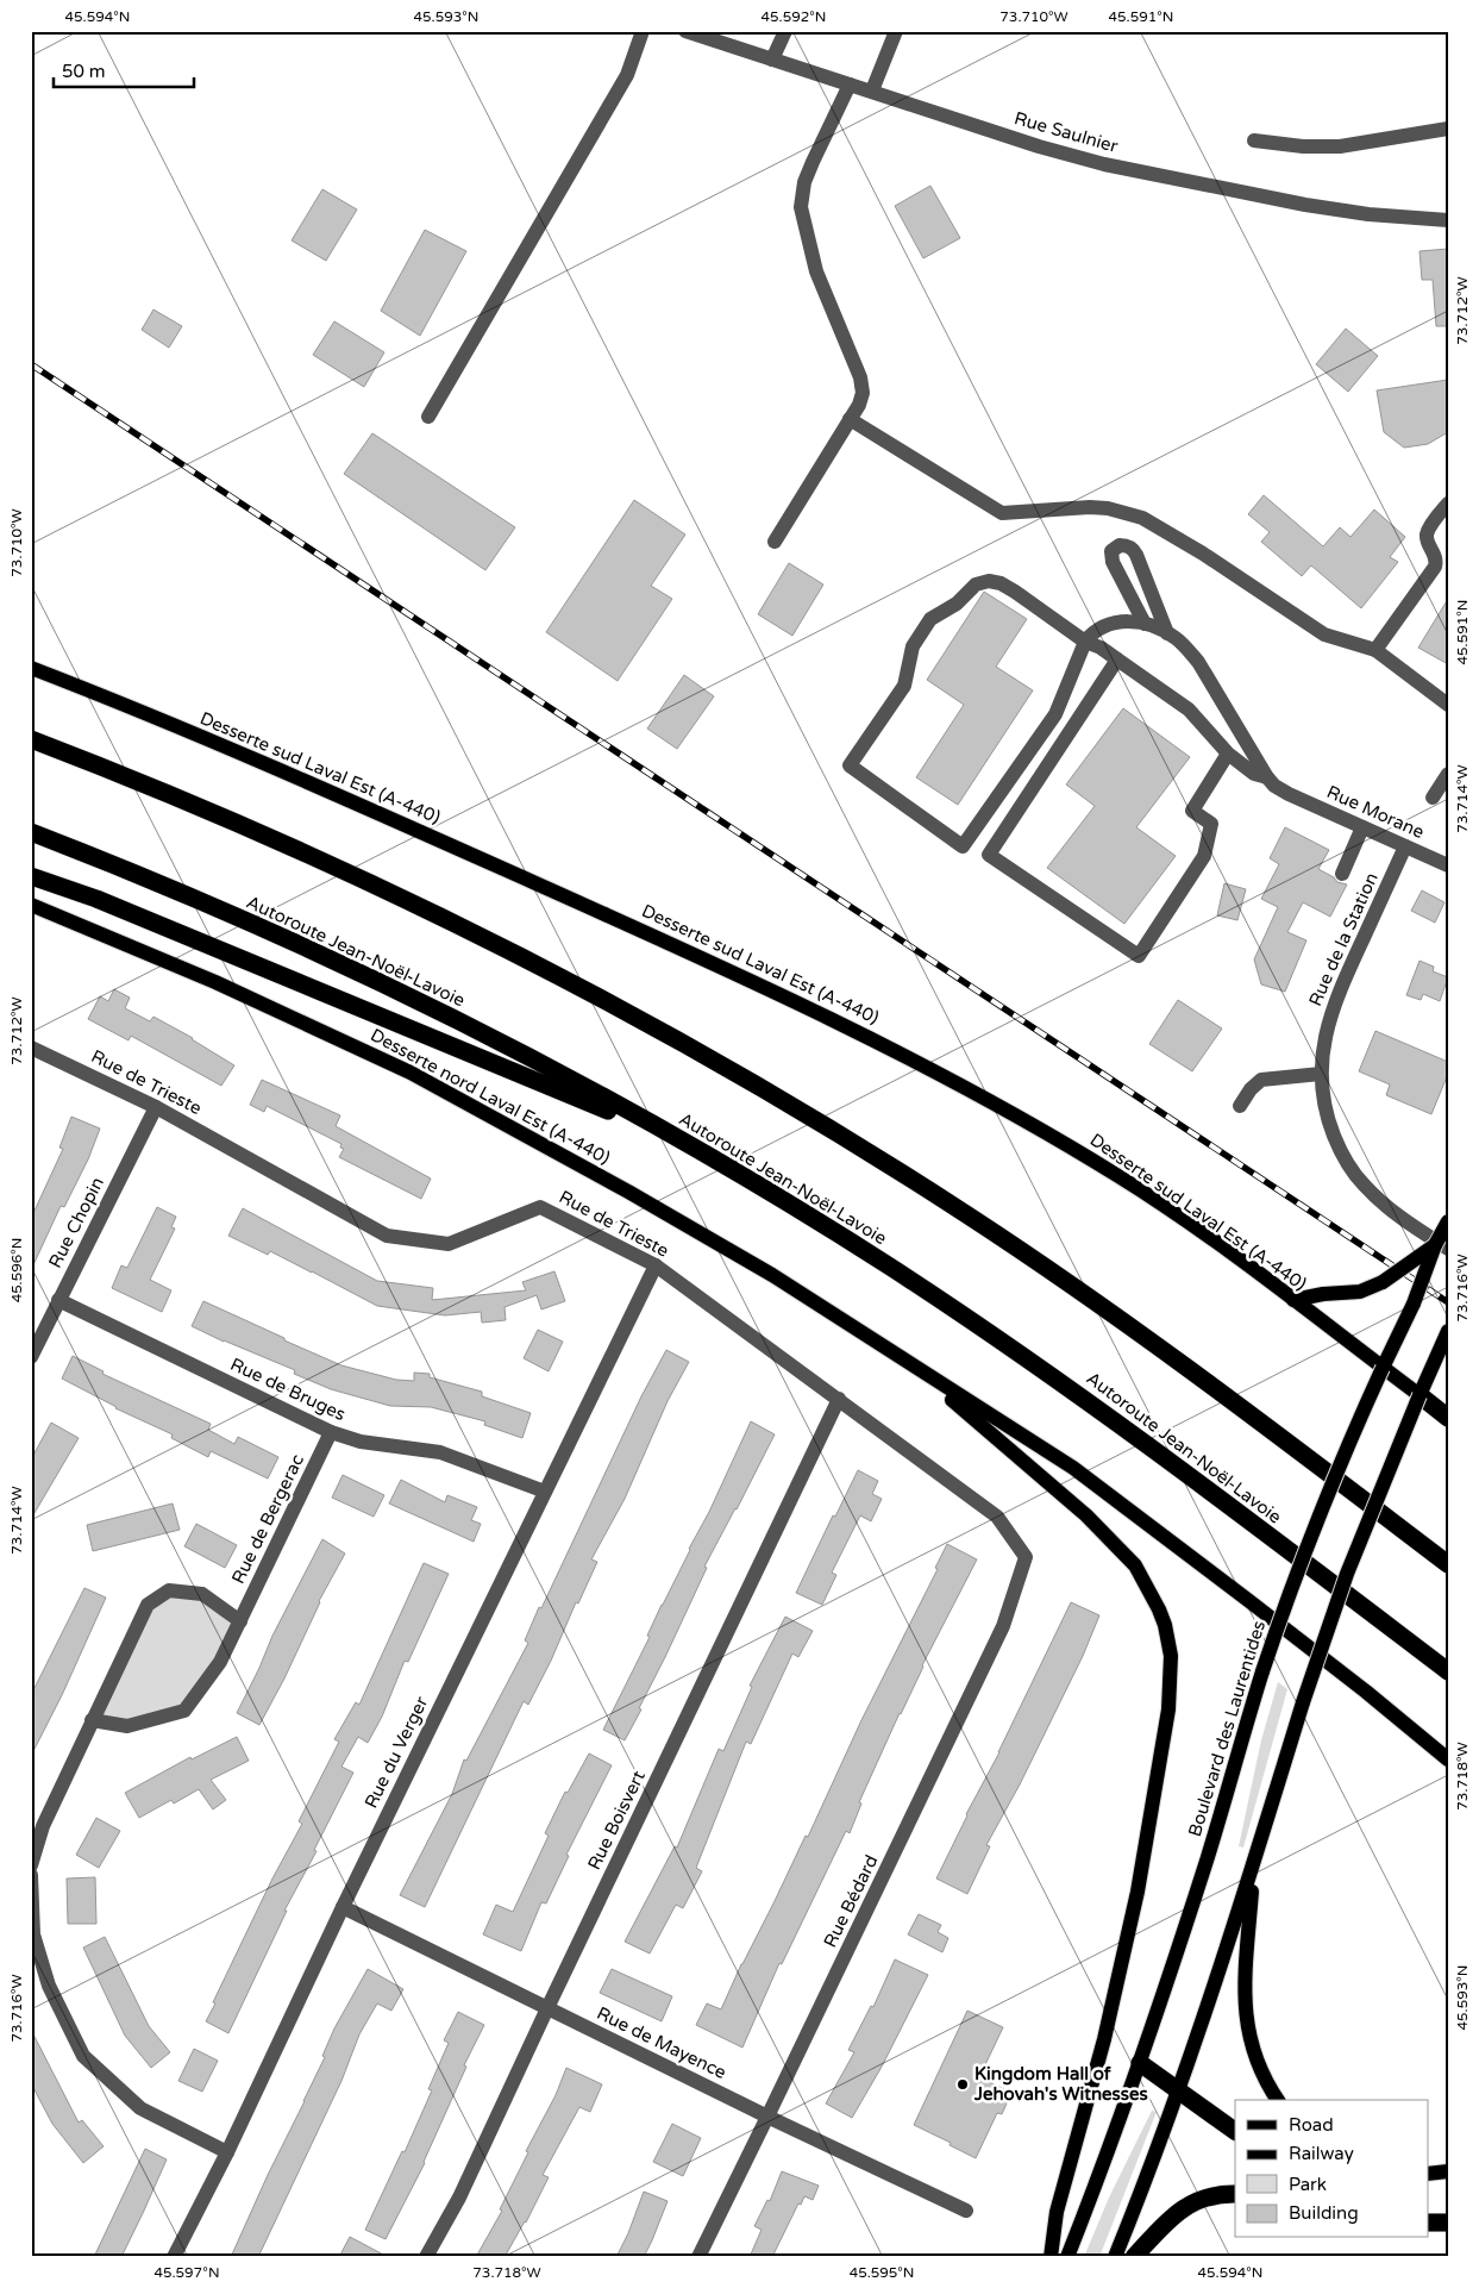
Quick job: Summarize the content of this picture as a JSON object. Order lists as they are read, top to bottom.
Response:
{
  "streets": {
    "highway": ["Autoroute Jean-Noël-Lavoie"],
    "main road": ["Desserte sud Laval Est (A-440)", "Desserte nord Laval Est (A-440)", "Boulevard des Laurentides"],
    "street": [
      "Rue Saulnier",
      "Rue Morane",
      "Rue de la Station",
      "Rue de Trieste",
      "Rue Chopin",
      "Rue de Bruges",
      "Rue de Bergerac",
      "Rue du Verger",
      "Rue Boisvert",
      "Rue Bédard",
      "Rue de Mayence"
    ]
  },
  "crossings": [
    ["Desserte sud Laval Est (A-440)", "Boulevard des Laurentides"],
    ["Rue Morane", "Rue de la Station"],
    ["Rue de la Station", "Boulevard des Laurentides"],
    ["Rue de Trieste", "Rue Chopin"],
    ["Rue de Trieste", "Rue du Verger"],
    ["Rue de Trieste", "Rue Boisvert"],
    ["Rue de Trieste", "Rue Bédard"],
    ["Rue Chopin", "Rue de Bruges"],
    ["Rue de Bruges", "Rue de Bergerac"],
    ["Rue de Bruges", "Rue du Verger"],
    ["Rue du Verger", "Rue de Mayence"],
    ["Rue Boisvert", "Rue de Mayence"],
    ["Rue Bédard", "Rue de Mayence"]
  ],
  "places": ["Kingdom Hall of Jehovah's Witnesses"],
  "legend": [
    "Road",
    "Railway",
    "Park",
    "Building"
  ],
  "scale_bar": "50 m",
  "coordinates": [
    "45.594°N",
    "45.593°N",
    "45.592°N",
    "73.710°W",
    "45.591°N",
    "73.712°W",
    "73.714°W",
    "45.596°N",
    "73.716°W",
    "73.718°W",
    "45.597°N",
    "45.595°N"
  ]
}
